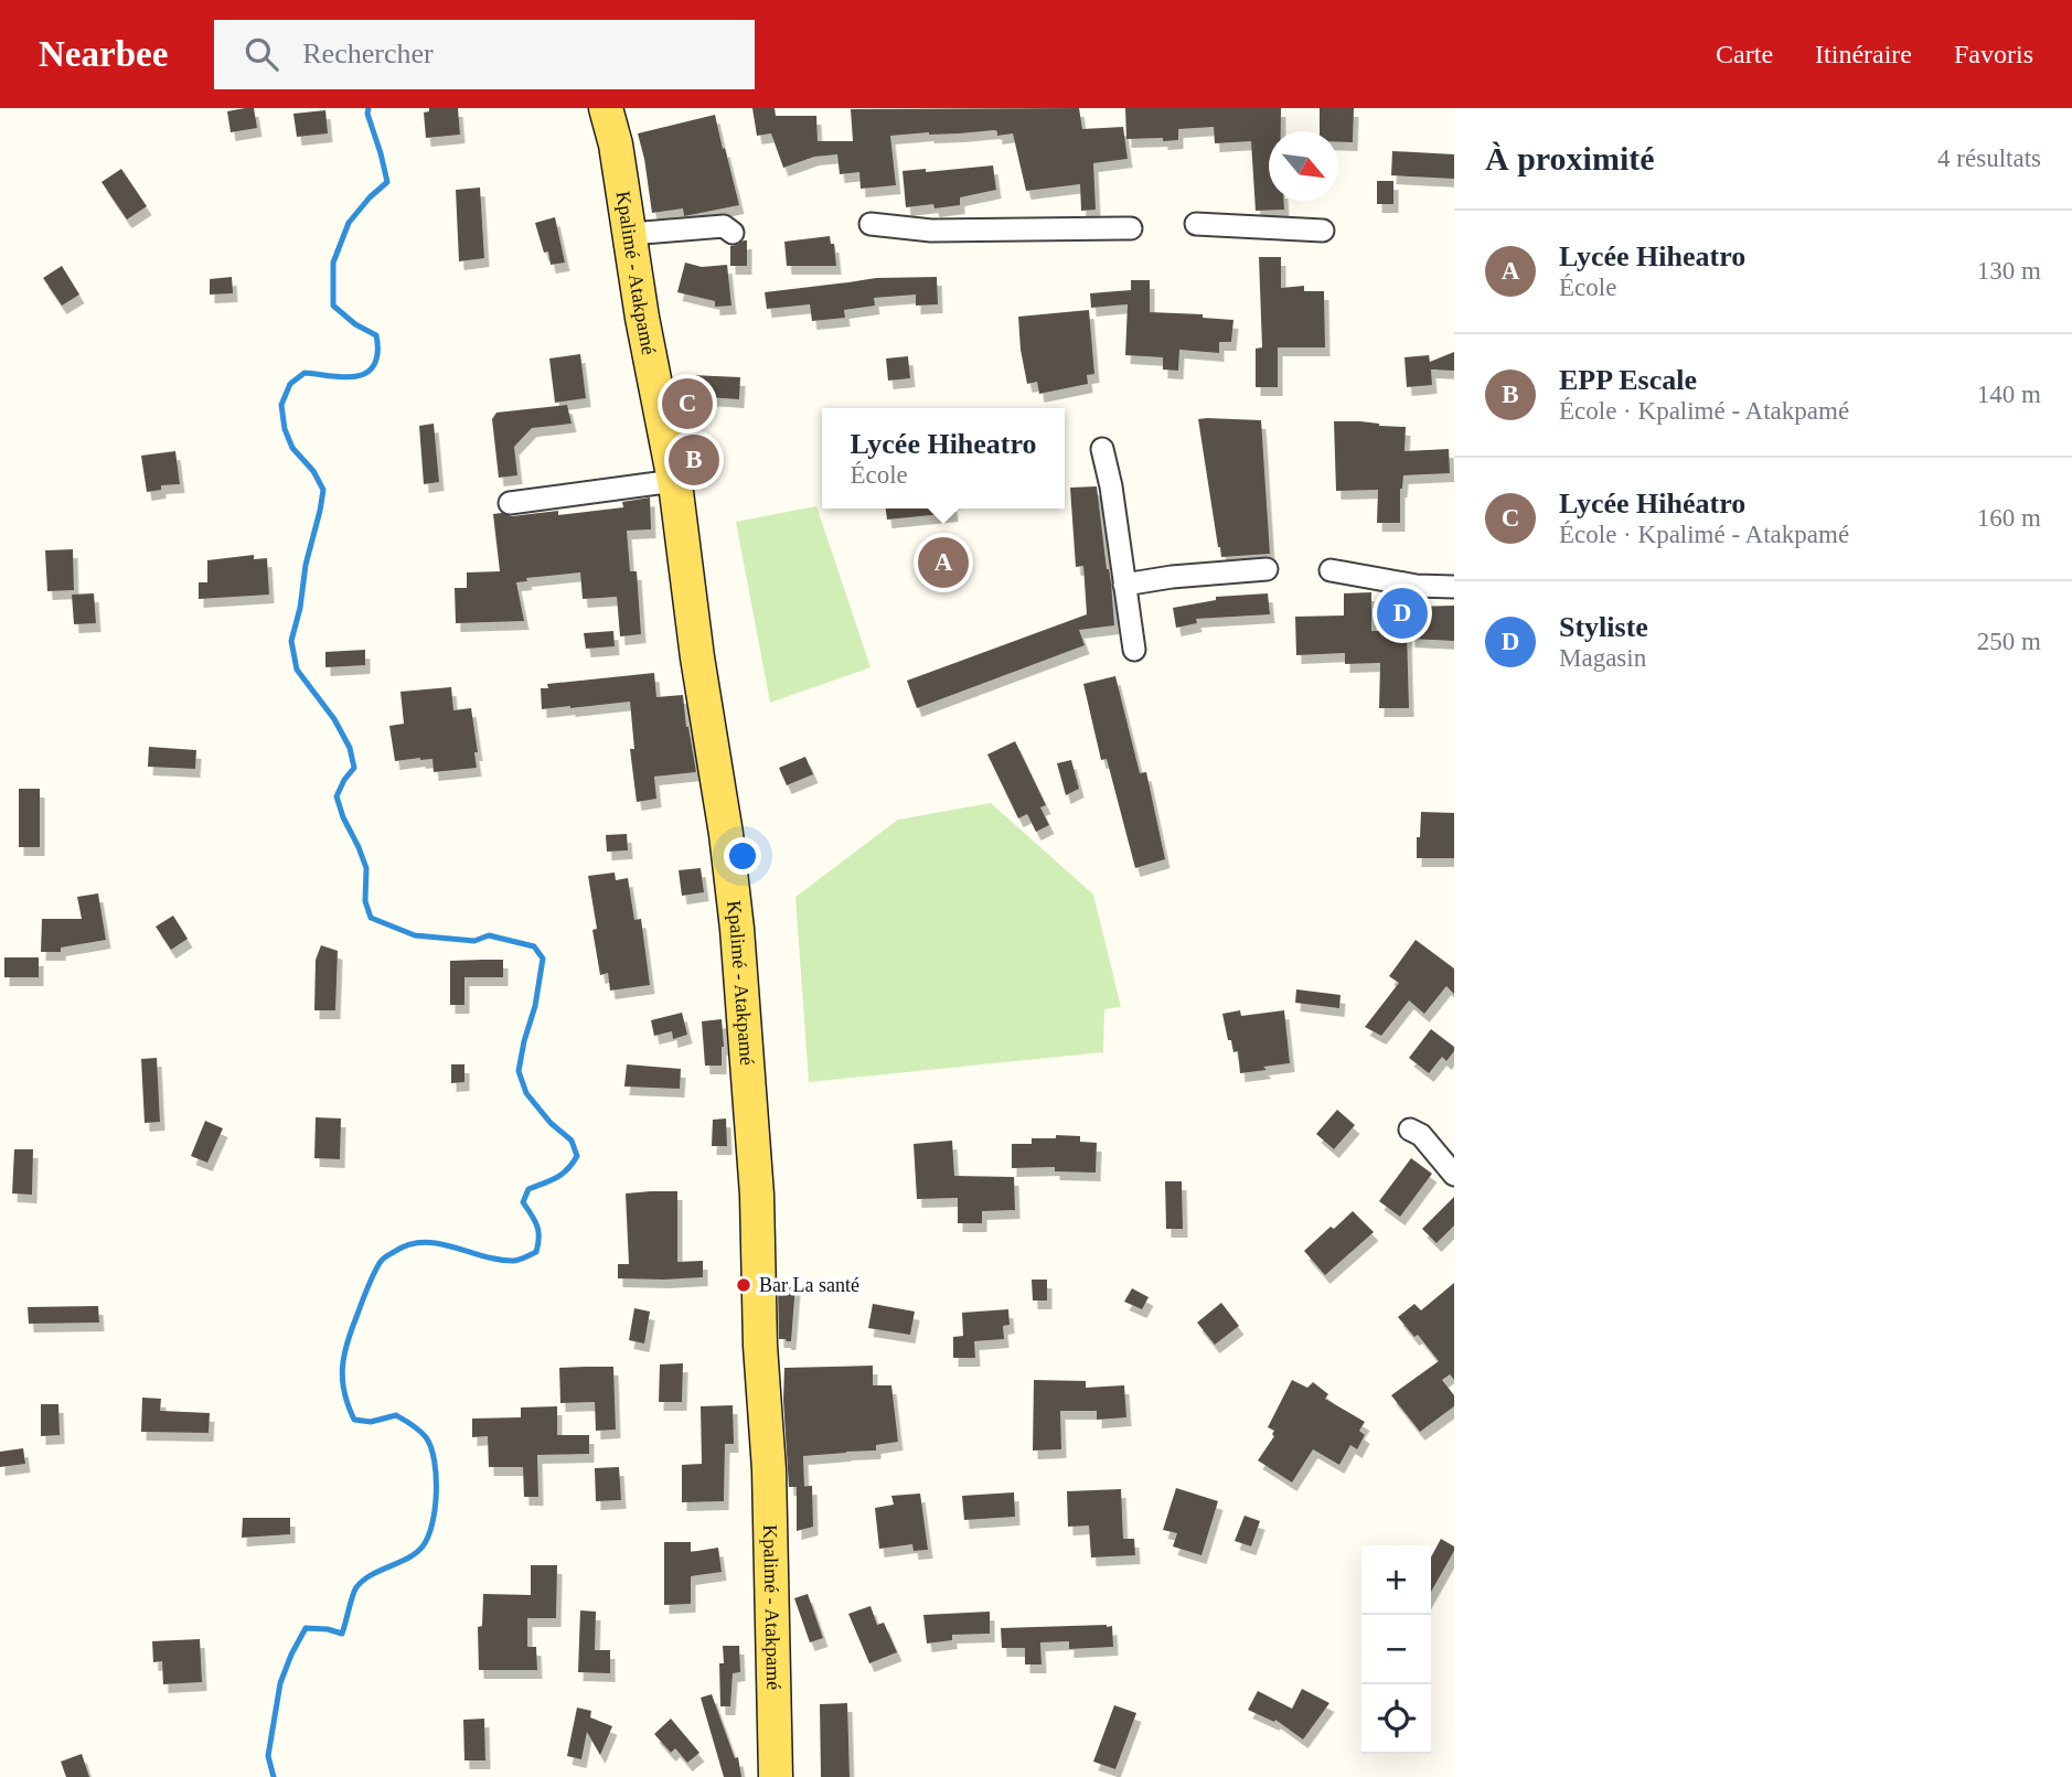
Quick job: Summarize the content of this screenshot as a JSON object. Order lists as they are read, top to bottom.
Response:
{
  "streets": {
    "main road": ["Kpalimé - Atakpamé"]
  },
  "places": ["Bar La santé"],
  "north": "bottom right",
  "page": {
    "header": "Nearbee",
    "search": "Rechercher",
    "nav": ["Carte", "Itinéraire", "Favoris"],
    "heading": ["À proximité", "4 résultats"],
    "list": [
      {
        "mark": "A",
        "name": "Lycée Hiheatro",
        "note": "École",
        "value": "130 m"
      },
      {
        "mark": "B",
        "name": "EPP Escale",
        "note": "École · Kpalimé - Atakpamé",
        "value": "140 m"
      },
      {
        "mark": "C",
        "name": "Lycée Hihéatro",
        "note": "École · Kpalimé - Atakpamé",
        "value": "160 m"
      },
      {
        "mark": "D",
        "name": "Styliste",
        "note": "Magasin",
        "value": "250 m"
      }
    ],
    "pins": [
      "C",
      "B",
      "A",
      "D"
    ],
    "popup": ["Lycée Hiheatro", "École"],
    "map_buttons": ["+", "−"]
  }
}
